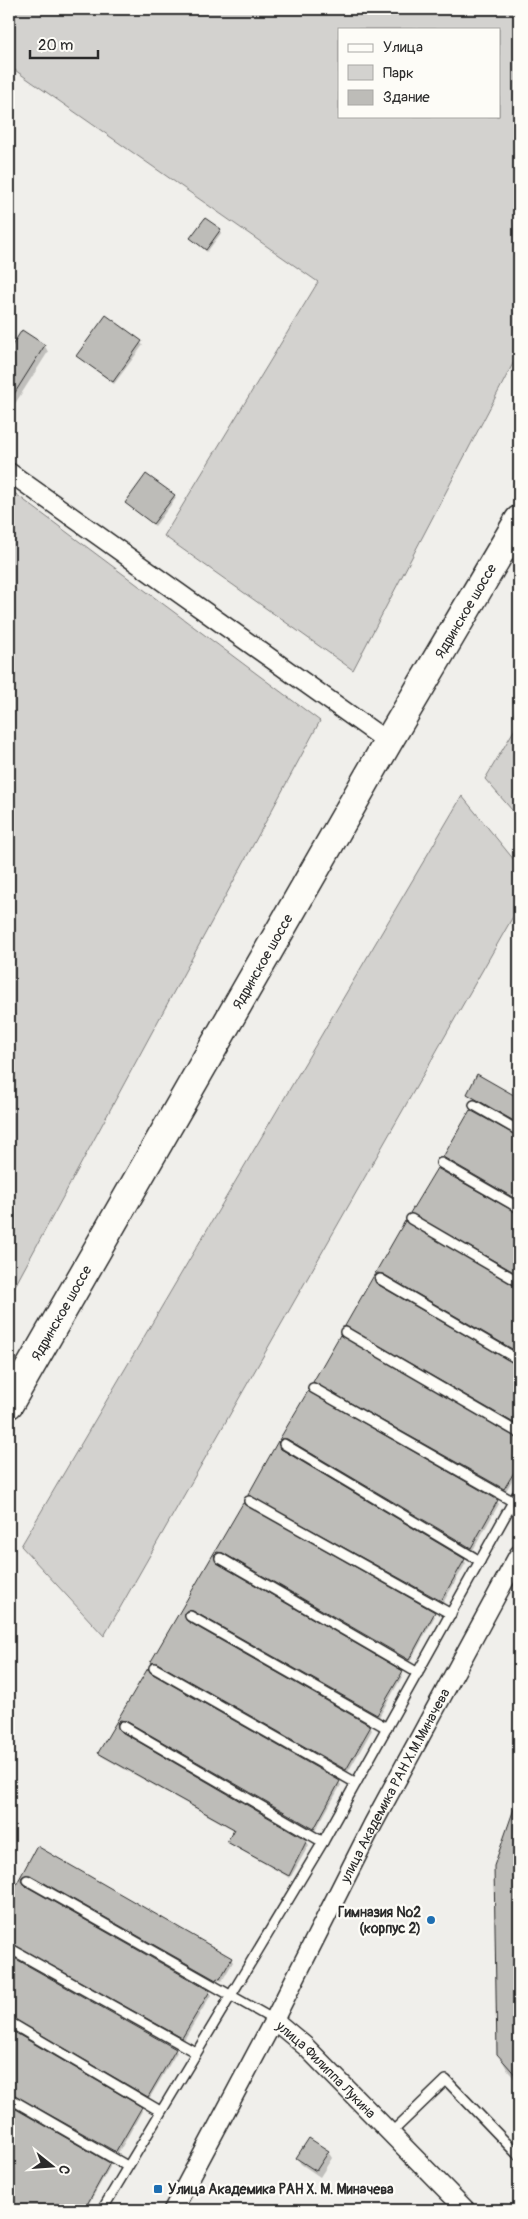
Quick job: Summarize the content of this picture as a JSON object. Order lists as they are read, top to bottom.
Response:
{
  "streets": {
    "main road": ["Ядринское шоссе"],
    "street": ["улица Академика РАН Х.М.Миначева", "улица Филиппа Лукина"]
  },
  "crossings": [
    ["улица Академика РАН Х.М.Миначева", "улица Филиппа Лукина"]
  ],
  "places": {
    "other": ["Гимназия №2 (корпус 2)"],
    "transit": ["Улица Академика РАН Х. М. Миначева"]
  },
  "legend": ["Улица", "Парк", "Здание"],
  "scale_bar": "20 m",
  "north": "right"
}
